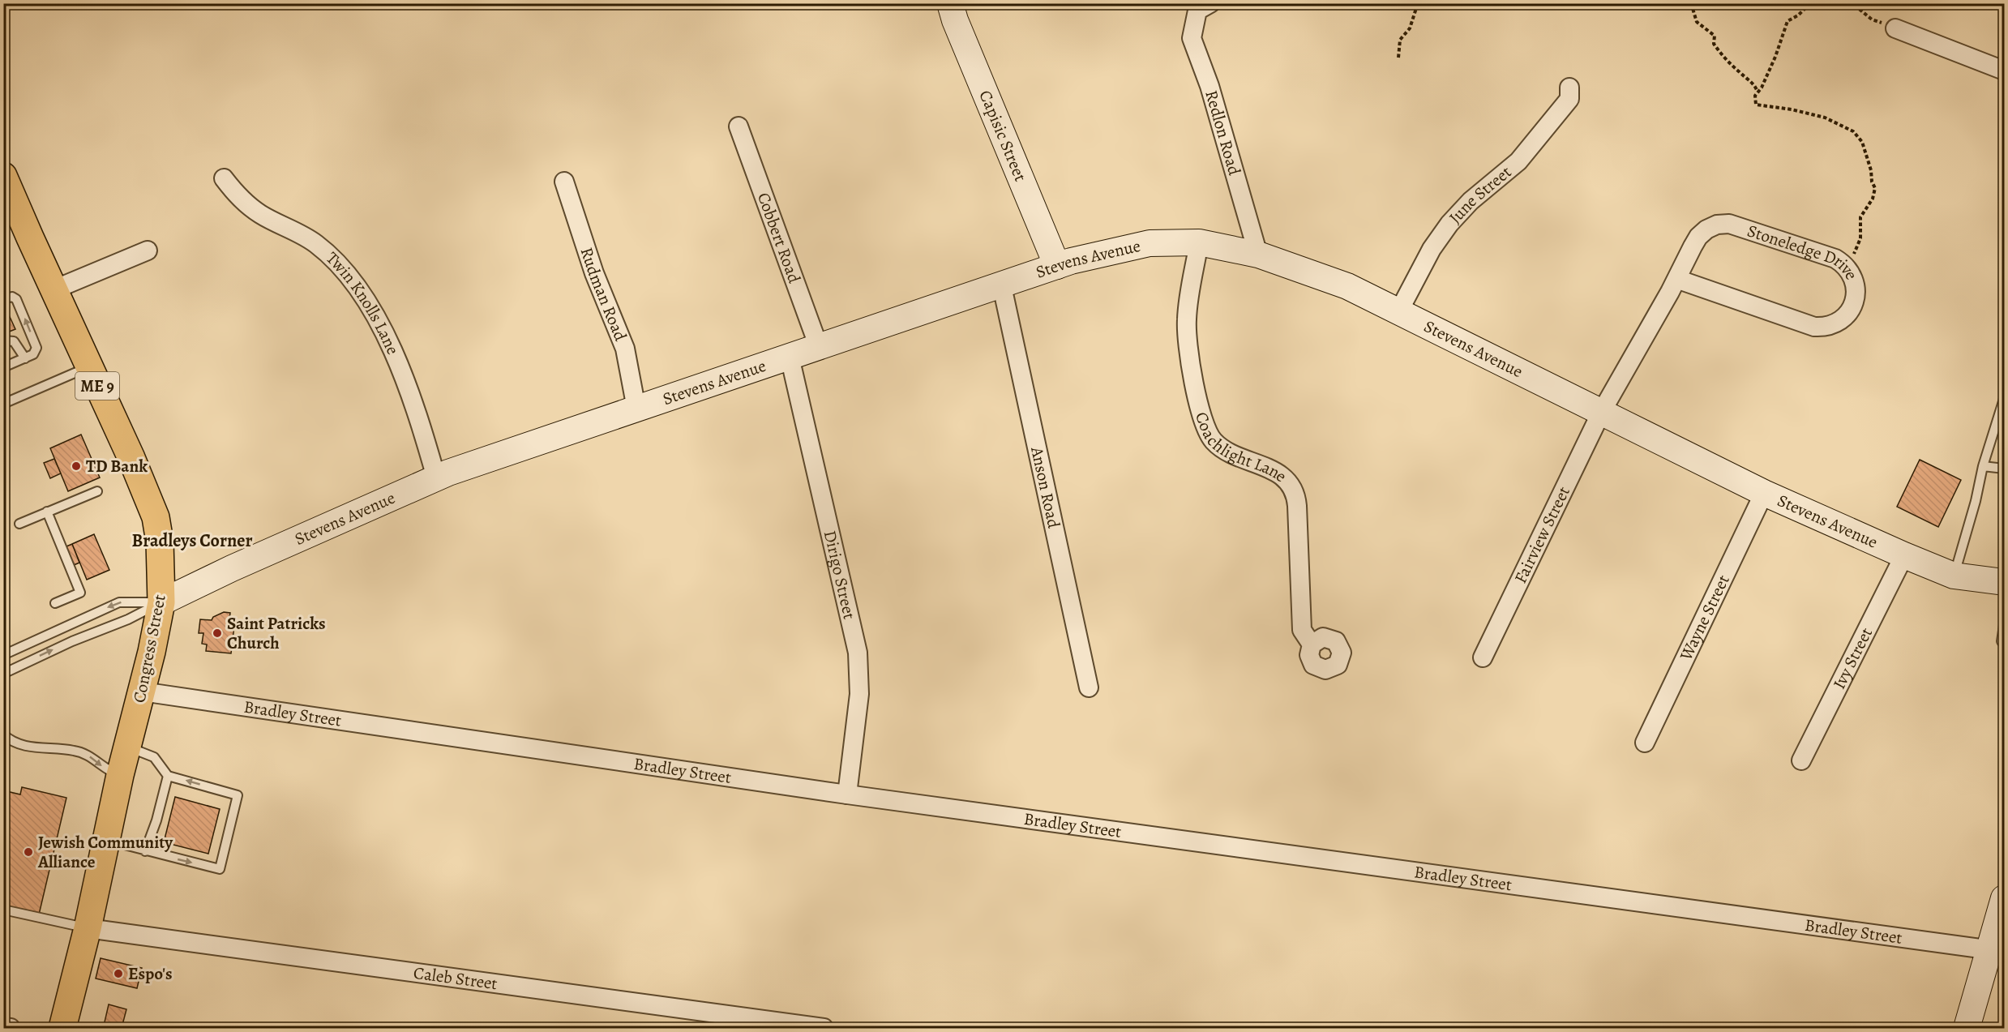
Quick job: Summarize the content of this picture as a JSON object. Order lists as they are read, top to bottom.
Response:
{
  "streets": {
    "main road": [
      "Capisic Street",
      "Stevens Avenue",
      "ME 9",
      "Congress Street"
    ],
    "street": [
      "Redlon Road",
      "June Street",
      "Cobbert Road",
      "Stoneledge Drive",
      "Rudman Road",
      "Twin Knolls Lane",
      "Coachlight Lane",
      "Anson Road",
      "Fairview Street",
      "Dirigo Street",
      "Wayne Street",
      "Ivy Street",
      "Bradley Street",
      "Caleb Street"
    ]
  },
  "crossings": [
    ["Redlon Road", "Stevens Avenue"],
    ["Capisic Street", "Stevens Avenue"],
    ["June Street", "Stevens Avenue"],
    ["Cobbert Road", "Stevens Avenue"],
    ["Stoneledge Drive", "Stevens Avenue"],
    ["Stoneledge Drive", "Fairview Street"],
    ["Stevens Avenue", "Rudman Road"],
    ["Stevens Avenue", "Twin Knolls Lane"],
    ["Stevens Avenue", "Coachlight Lane"],
    ["Stevens Avenue", "Anson Road"],
    ["Stevens Avenue", "Fairview Street"],
    ["Stevens Avenue", "Dirigo Street"],
    ["Stevens Avenue", "Wayne Street"],
    ["Stevens Avenue", "Congress Street"],
    ["Stevens Avenue", "Ivy Street"],
    ["Dirigo Street", "Bradley Street"],
    ["Congress Street", "Bradley Street"],
    ["Congress Street", "Caleb Street"]
  ],
  "districts": ["Bradleys Corner"],
  "places": [
    "TD Bank",
    "Saint Patricks Church",
    "Jewish Community Alliance",
    "Espo's"
  ]
}
